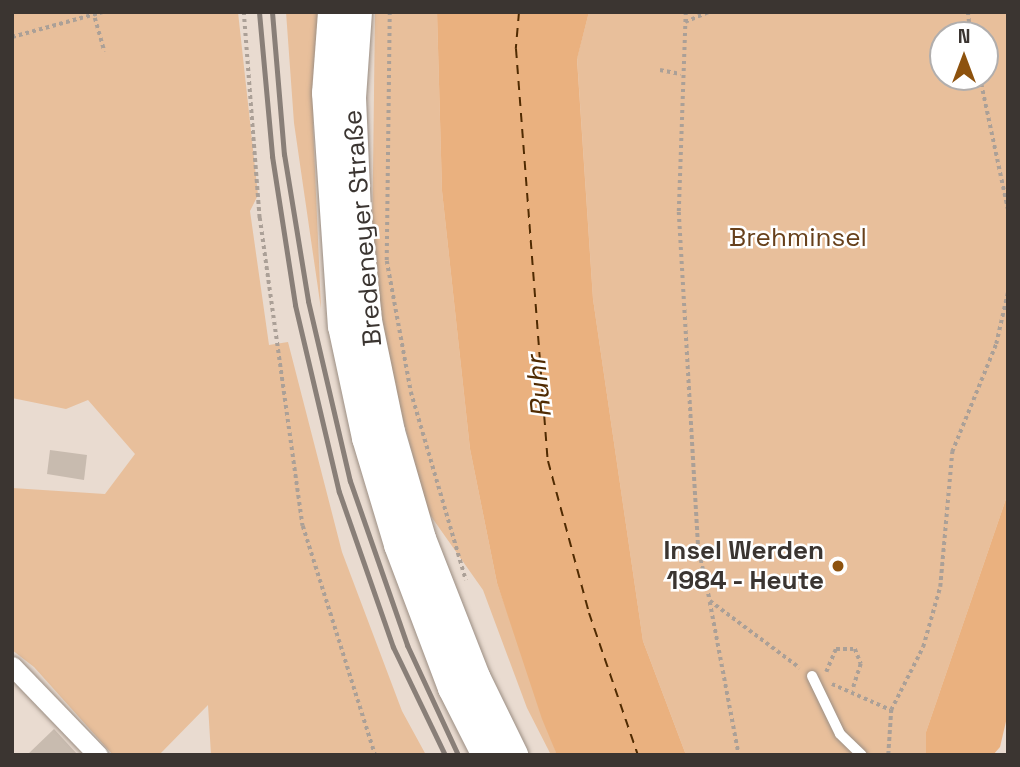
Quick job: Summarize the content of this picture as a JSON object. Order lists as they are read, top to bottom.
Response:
{
  "streets": {
    "main road": ["Bredeneyer Straße"]
  },
  "water": ["Ruhr"],
  "parks": ["Brehminsel"],
  "places": ["Insel Werden 1984 - Heute"],
  "north": "top"
}
